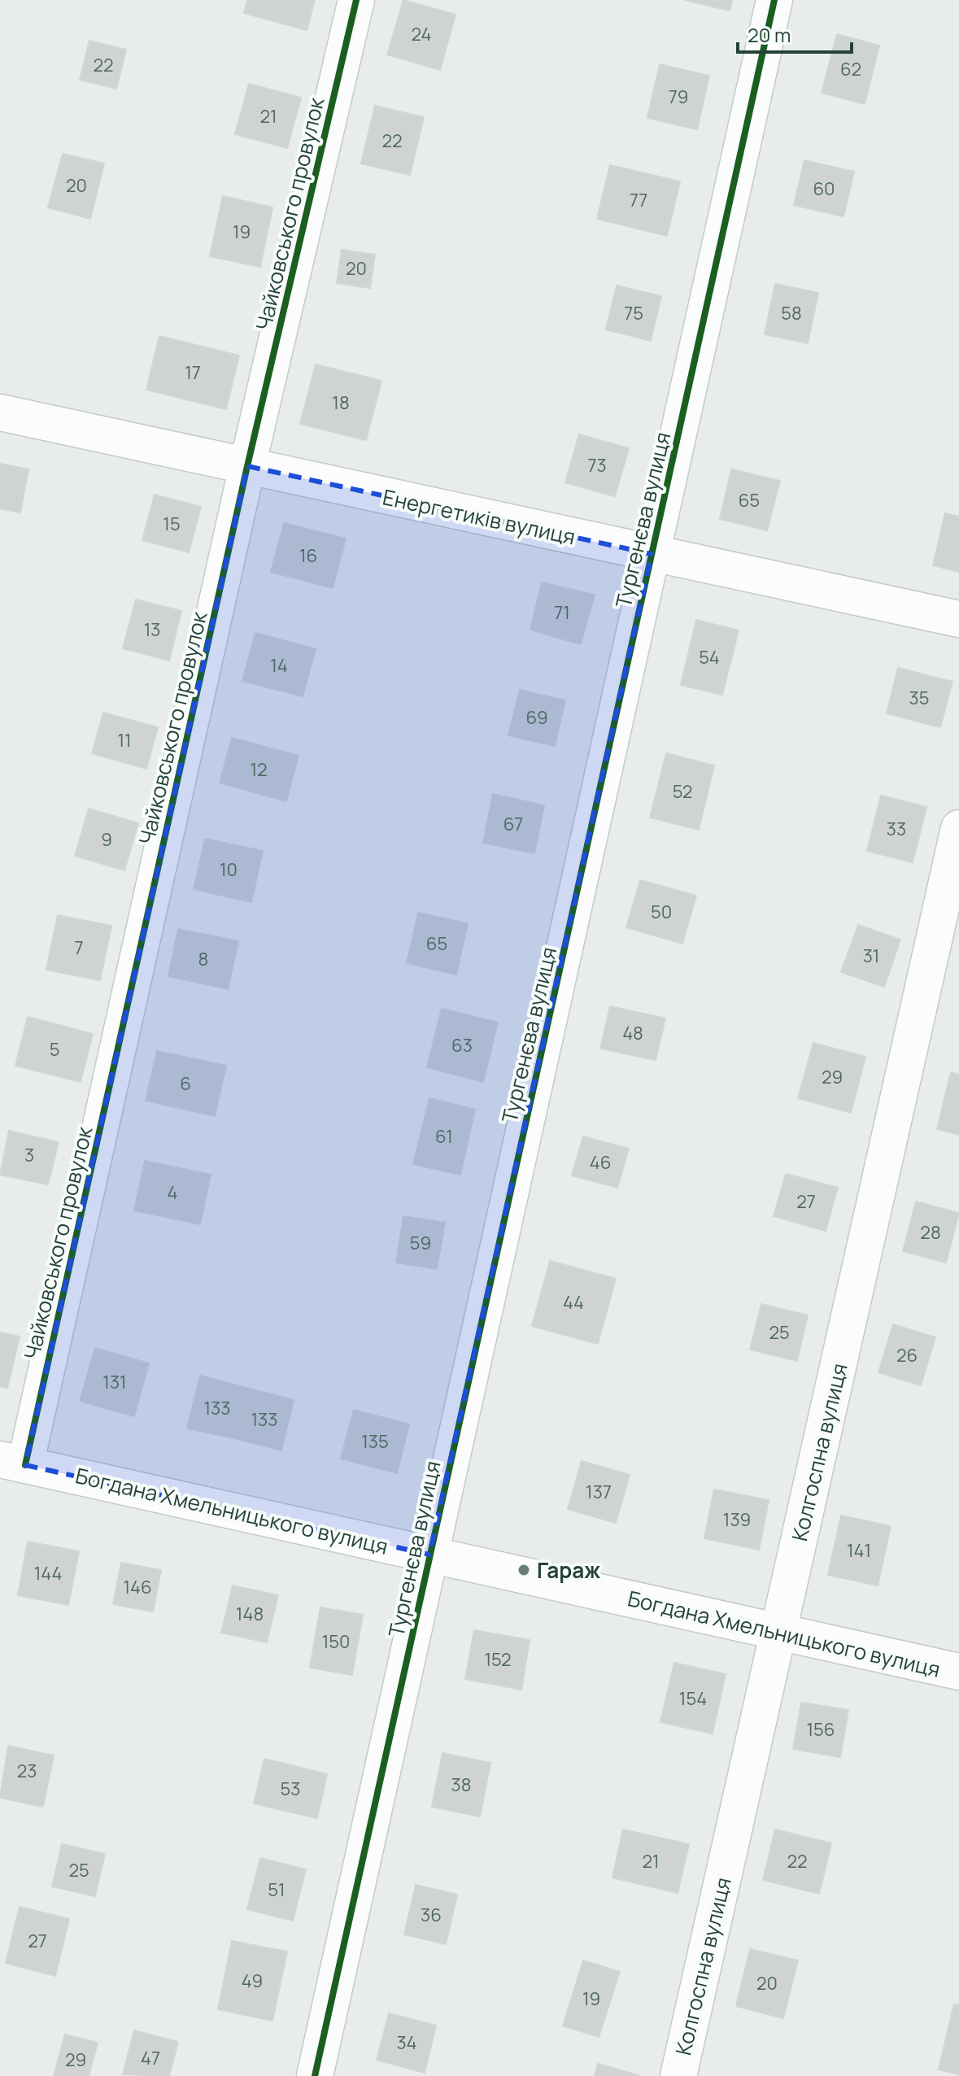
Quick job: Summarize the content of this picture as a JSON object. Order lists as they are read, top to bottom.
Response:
{
  "streets": {
    "street": [
      "Чайковського провулок",
      "Енергетиків вулиця",
      "Тургенєва вулиця",
      "Колгоспна вулиця",
      "Богдана Хмельницького вулиця"
    ]
  },
  "crossings": [
    ["Чайковського провулок", "Енергетиків вулиця"],
    ["Чайковського провулок", "Богдана Хмельницького вулиця"],
    ["Енергетиків вулиця", "Тургенєва вулиця"],
    ["Тургенєва вулиця", "Богдана Хмельницького вулиця"],
    ["Колгоспна вулиця", "Богдана Хмельницького вулиця"]
  ],
  "places": ["Гараж"],
  "house_numbers": [
    "24",
    "22",
    "62",
    "79",
    "21",
    "22",
    "20",
    "60",
    "77",
    "19",
    "20",
    "75",
    "58",
    "17",
    "18",
    "73",
    "65",
    "15",
    "16",
    "71",
    "13",
    "54",
    "14",
    "35",
    "69",
    "11",
    "12",
    "52",
    "67",
    "33",
    "9",
    "10",
    "50",
    "65",
    "7",
    "31",
    "8",
    "48",
    "63",
    "5",
    "29",
    "6",
    "61",
    "3",
    "46",
    "4",
    "27",
    "28",
    "59",
    "44",
    "25",
    "26",
    "131",
    "133",
    "133",
    "135",
    "137",
    "139",
    "141",
    "144",
    "146",
    "148",
    "150",
    "152",
    "154",
    "156",
    "23",
    "38",
    "53",
    "21",
    "22",
    "25",
    "51",
    "36",
    "27",
    "49",
    "20",
    "19",
    "34",
    "47",
    "29"
  ],
  "scale_bar": "20 m"
}
